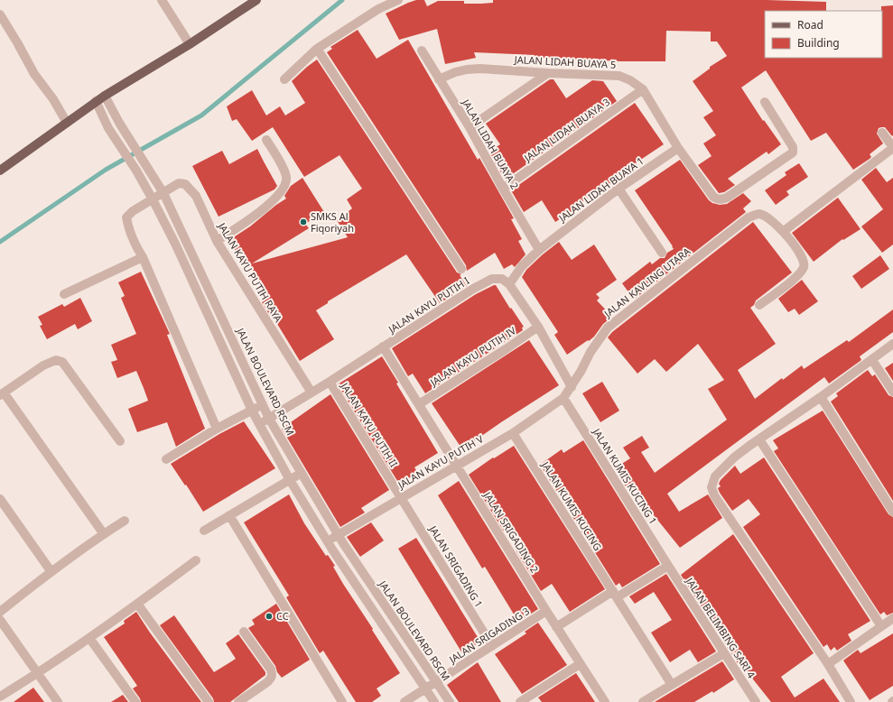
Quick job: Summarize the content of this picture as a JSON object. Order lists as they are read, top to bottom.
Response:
{
  "streets": {
    "street": [
      "JALAN LIDAH BUAYA 5",
      "JALAN LIDAH BUAYA 3",
      "JALAN LIDAH BUAYA 2",
      "JALAN LIDAH BUAYA 1",
      "JALAN KAYU PUTIH RAYA",
      "JALAN KAVLING UTARA",
      "JALAN KAYU PUTIH I",
      "JALAN KAYU PUTIH IV",
      "JALAN BOULEVARD RSCM",
      "JALAN KAYU PUTIH II",
      "JALAN KAYU PUTIH V",
      "JALAN KUMIS KUCING 1",
      "JALAN KUMIS KUCING",
      "JALAN SRIGADING 2",
      "JALAN SRIGADING 1",
      "JALAN BELIMBING SARI 4",
      "JALAN SRIGADING 3"
    ]
  },
  "crossings": [
    ["JALAN LIDAH BUAYA 5", "JALAN LIDAH BUAYA 3"],
    ["JALAN LIDAH BUAYA 5", "JALAN LIDAH BUAYA 2"],
    ["JALAN LIDAH BUAYA 5", "JALAN LIDAH BUAYA 1"],
    ["JALAN LIDAH BUAYA 3", "JALAN LIDAH BUAYA 2"],
    ["JALAN LIDAH BUAYA 2", "JALAN LIDAH BUAYA 1"],
    ["JALAN LIDAH BUAYA 1", "JALAN KAYU PUTIH I"],
    ["JALAN KAYU PUTIH RAYA", "JALAN KAYU PUTIH I"],
    ["JALAN KAYU PUTIH RAYA", "JALAN BOULEVARD RSCM"],
    ["JALAN KAVLING UTARA", "JALAN KAYU PUTIH V"],
    ["JALAN KAVLING UTARA", "JALAN KUMIS KUCING 1"],
    ["JALAN KAYU PUTIH I", "JALAN BOULEVARD RSCM"],
    ["JALAN KAYU PUTIH I", "JALAN KAYU PUTIH II"],
    ["JALAN KAYU PUTIH I", "JALAN SRIGADING 2"],
    ["JALAN KAYU PUTIH IV", "JALAN SRIGADING 2"],
    ["JALAN BOULEVARD RSCM", "JALAN KAYU PUTIH V"],
    ["JALAN BOULEVARD RSCM", "JALAN SRIGADING 3"],
    ["JALAN KAYU PUTIH II", "JALAN KAYU PUTIH V"],
    ["JALAN KAYU PUTIH II", "JALAN SRIGADING 1"],
    ["JALAN KAYU PUTIH V", "JALAN KUMIS KUCING 1"],
    ["JALAN KAYU PUTIH V", "JALAN KUMIS KUCING"],
    ["JALAN KAYU PUTIH V", "JALAN SRIGADING 2"],
    ["JALAN KAYU PUTIH V", "JALAN SRIGADING 1"],
    ["JALAN KUMIS KUCING 1", "JALAN BELIMBING SARI 4"],
    ["JALAN SRIGADING 2", "JALAN SRIGADING 3"],
    ["JALAN SRIGADING 1", "JALAN SRIGADING 3"]
  ],
  "places": ["SMKS Al Fiqoriyah", "CC"],
  "legend": ["Road", "Building"]
}
